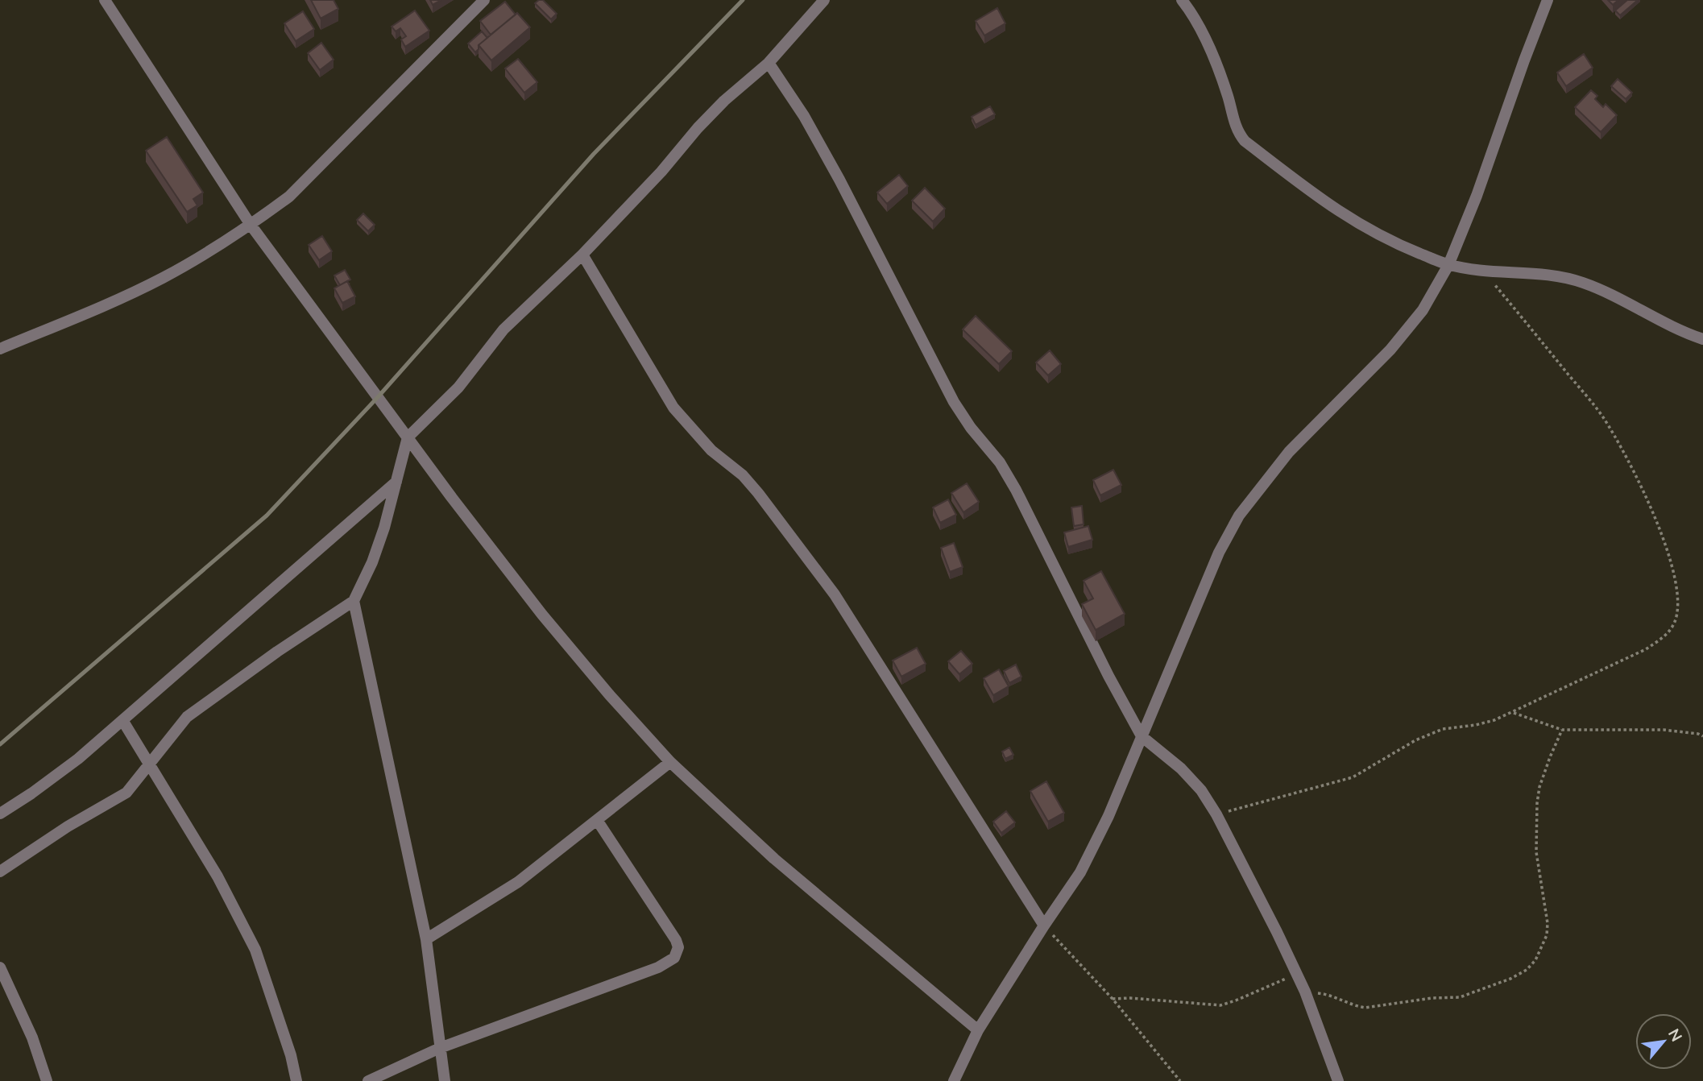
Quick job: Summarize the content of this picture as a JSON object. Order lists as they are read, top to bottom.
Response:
{
  "north": "top right"
}
